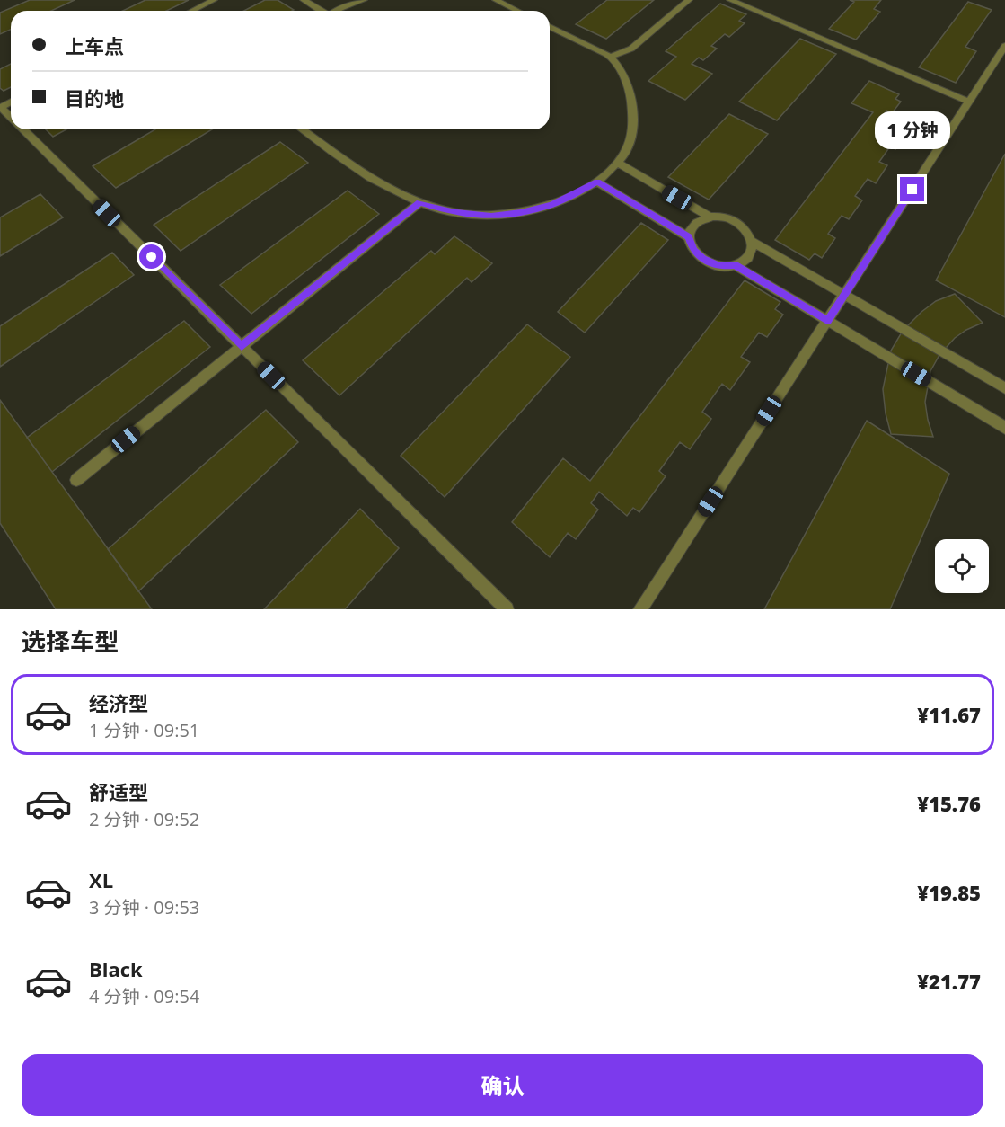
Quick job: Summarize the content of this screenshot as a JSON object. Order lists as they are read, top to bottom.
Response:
{
  "page": {
    "banner": ["上车点", "目的地"],
    "bubble": "1 分钟",
    "heading": "选择车型",
    "list": [
      {
        "name": "经济型",
        "note": "1 分钟 · 09:51",
        "value": "¥11.67"
      },
      {
        "name": "舒适型",
        "note": "2 分钟 · 09:52",
        "value": "¥15.76"
      },
      {
        "name": "XL",
        "note": "3 分钟 · 09:53",
        "value": "¥19.85"
      },
      {
        "name": "Black",
        "note": "4 分钟 · 09:54",
        "value": "¥21.77"
      }
    ],
    "buttons": "确认"
  }
}
